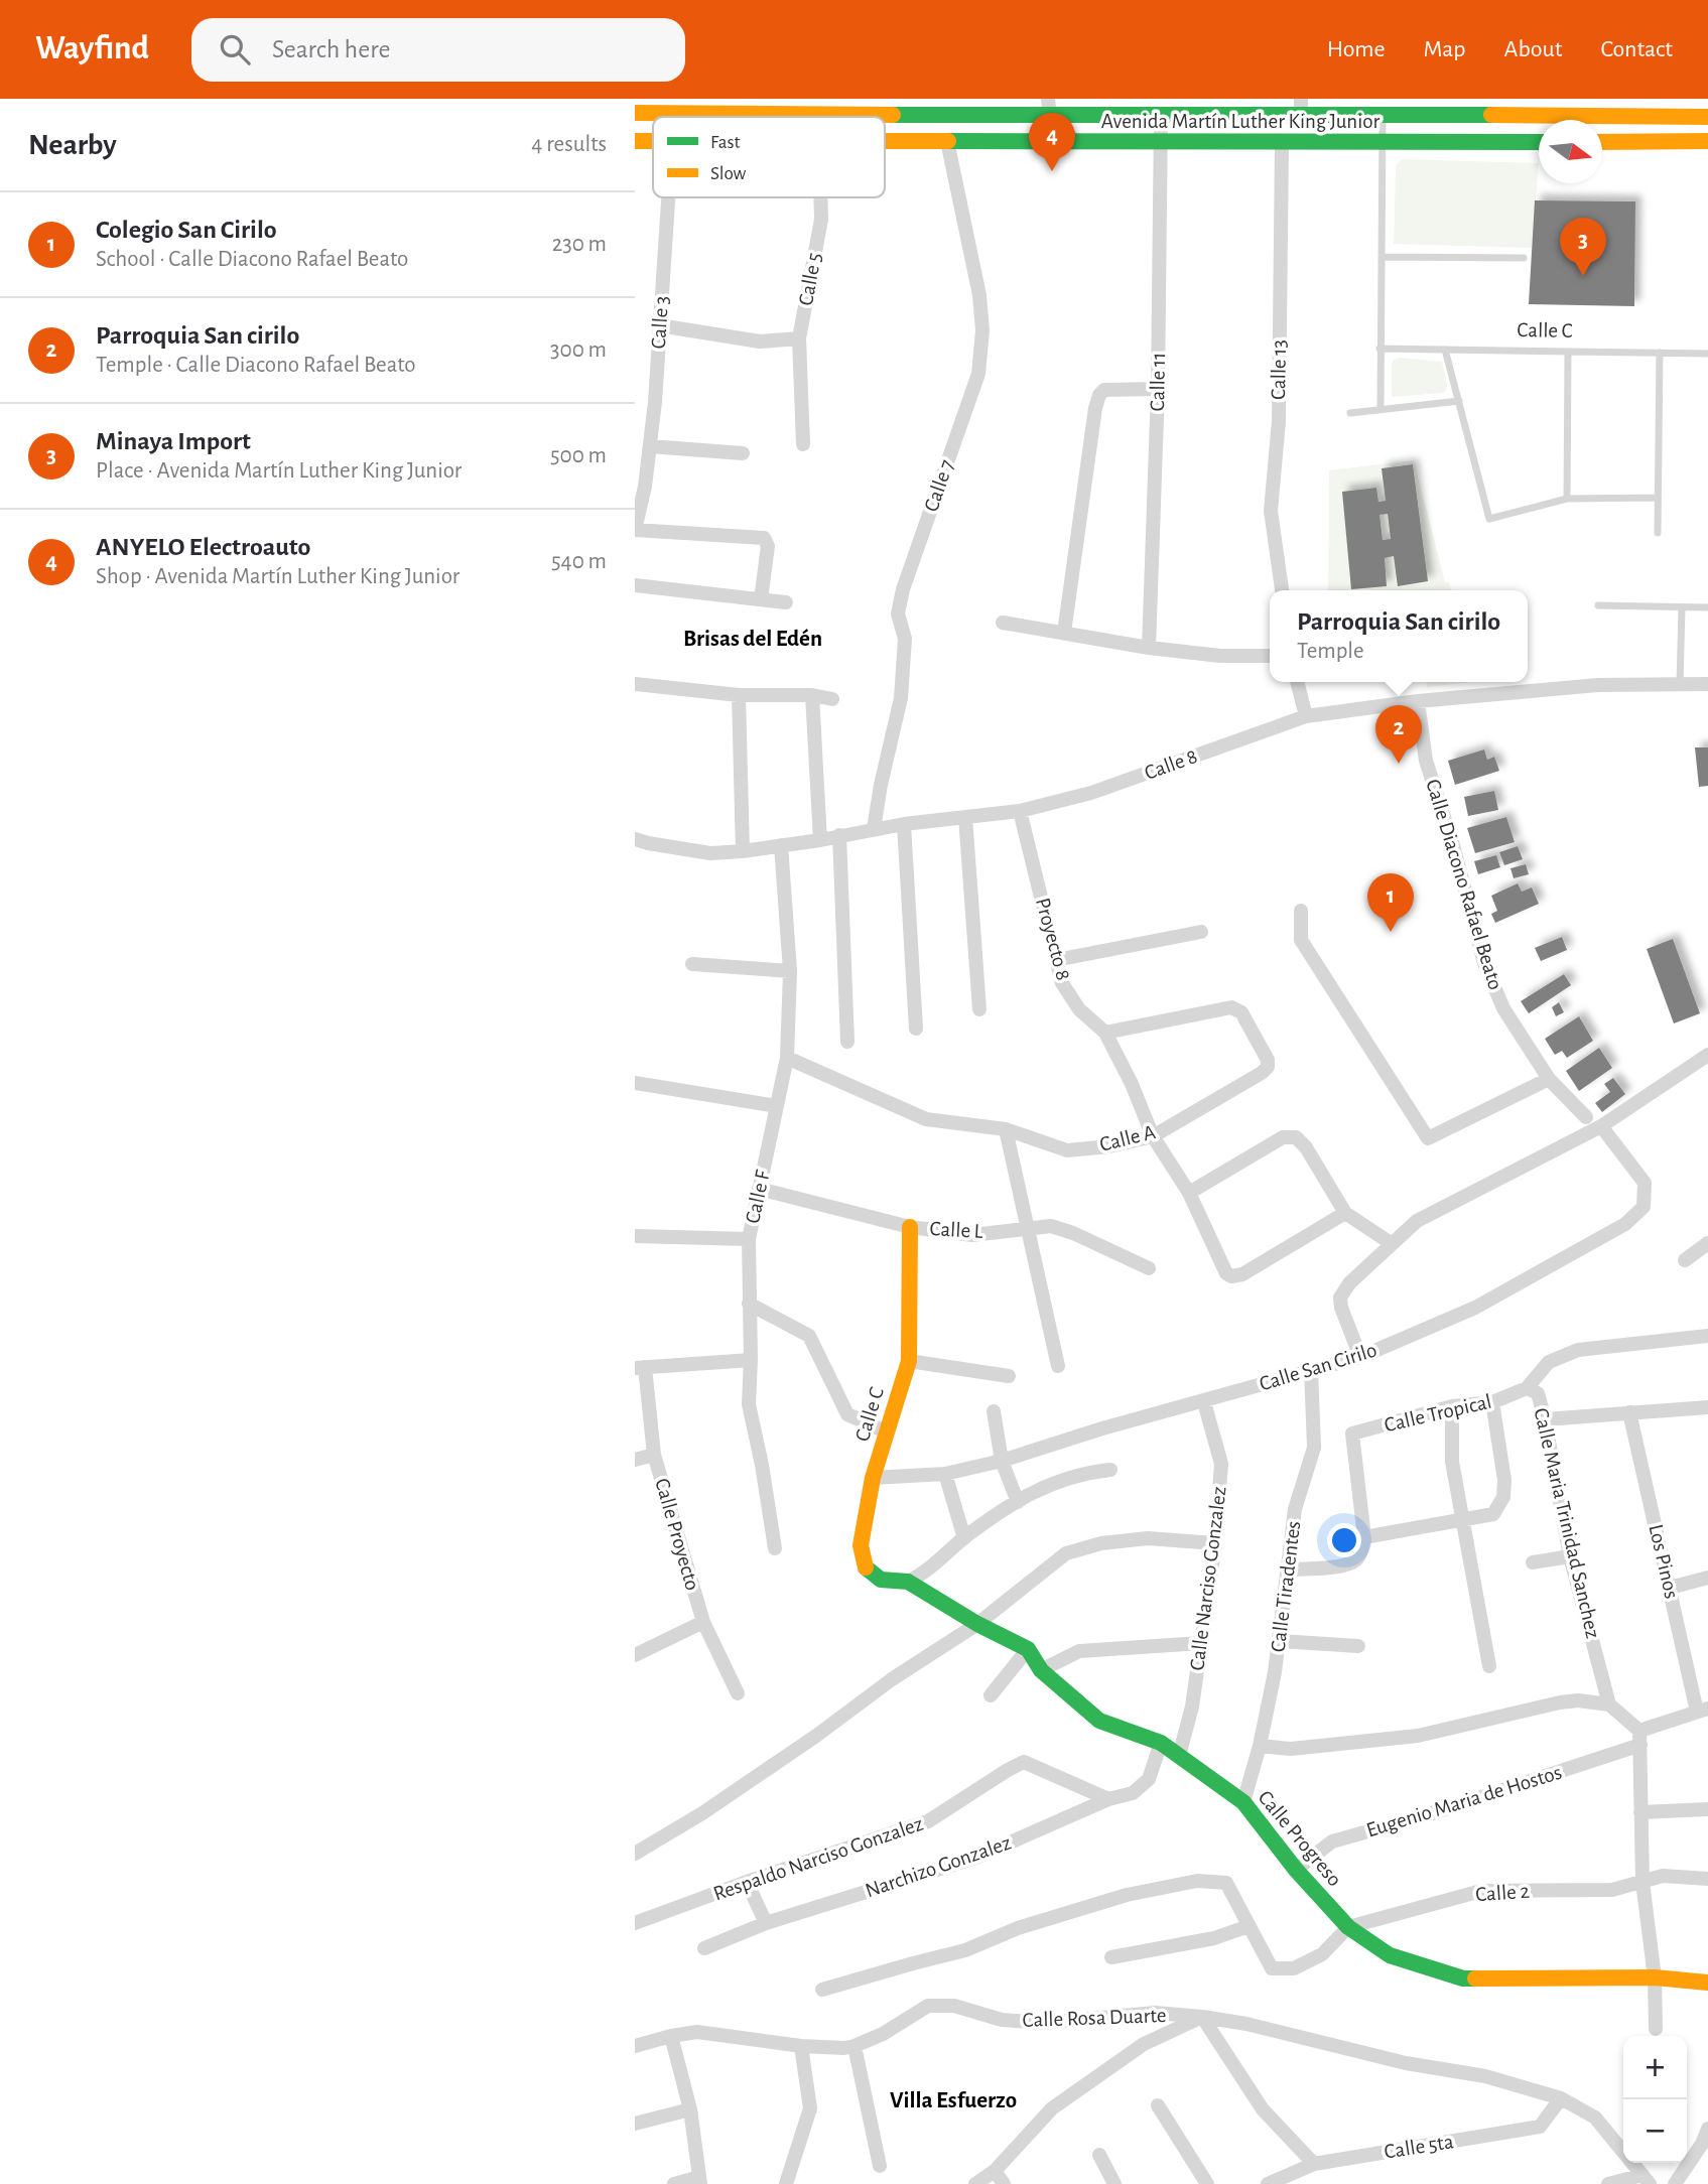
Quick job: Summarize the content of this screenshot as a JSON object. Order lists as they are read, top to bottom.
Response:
{
  "streets": {
    "main road": ["Avenida Martín Luther King Junior", "Calle C", "Calle Progreso"],
    "street": [
      "Calle 5",
      "Calle 3",
      "Calle 13",
      "Calle 11",
      "Calle 7",
      "Calle 8",
      "Calle Diacono Rafael Beato",
      "Proyecto 8",
      "Calle A",
      "Calle F",
      "Calle L",
      "Calle San Cirilo",
      "Calle Tropical",
      "Calle Maria Trinidad Sanchez",
      "Calle Proyecto",
      "Los Pinos",
      "Calle Narciso Gonzalez",
      "Calle Tiradentes",
      "Eugenio Maria de Hostos",
      "Respaldo Narciso Gonzalez",
      "Narchizo Gonzalez",
      "Calle 2",
      "Calle Rosa Duarte",
      "Calle 5ta"
    ]
  },
  "crossings": [
    ["Avenida Martín Luther King Junior", "Calle 5"],
    ["Avenida Martín Luther King Junior", "Calle 3"],
    ["Avenida Martín Luther King Junior", "Calle 13"],
    ["Avenida Martín Luther King Junior", "Calle 11"],
    ["Avenida Martín Luther King Junior", "Calle 7"],
    ["Calle C", "Calle L"],
    ["Calle C", "Calle San Cirilo"],
    ["Calle 7", "Calle 8"],
    ["Calle 8", "Calle Diacono Rafael Beato"],
    ["Calle 8", "Proyecto 8"],
    ["Calle 8", "Calle F"],
    ["Proyecto 8", "Calle A"],
    ["Calle A", "Calle F"],
    ["Calle F", "Calle L"],
    ["Calle San Cirilo", "Calle Narciso Gonzalez"],
    ["Calle San Cirilo", "Calle Tiradentes"],
    ["Calle Tropical", "Calle Maria Trinidad Sanchez"],
    ["Los Pinos", "Eugenio Maria de Hostos"],
    ["Calle Narciso Gonzalez", "Calle Progreso"],
    ["Calle Tiradentes", "Calle Progreso"],
    ["Eugenio Maria de Hostos", "Calle Progreso"],
    ["Calle Progreso", "Narchizo Gonzalez"],
    ["Calle Progreso", "Calle 2"],
    ["Respaldo Narciso Gonzalez", "Narchizo Gonzalez"],
    ["Calle Rosa Duarte", "Calle 5ta"]
  ],
  "districts": ["Brisas del Edén", "Villa Esfuerzo"],
  "legend": ["Fast", "Slow"],
  "north": "right",
  "page": {
    "header": "Wayfind",
    "search": "Search here",
    "nav": [
      "Home",
      "Map",
      "About",
      "Contact"
    ],
    "heading": ["Nearby", "4 results"],
    "pins": [
      "4",
      "3",
      "2",
      "1"
    ],
    "list": [
      {
        "mark": "1",
        "name": "Colegio San Cirilo",
        "note": "School · Calle Diacono Rafael Beato",
        "value": "230 m"
      },
      {
        "mark": "2",
        "name": "Parroquia San cirilo",
        "note": "Temple · Calle Diacono Rafael Beato",
        "value": "300 m"
      },
      {
        "mark": "3",
        "name": "Minaya Import",
        "note": "Place · Avenida Martín Luther King Junior",
        "value": "500 m"
      },
      {
        "mark": "4",
        "name": "ANYELO Electroauto",
        "note": "Shop · Avenida Martín Luther King Junior",
        "value": "540 m"
      }
    ],
    "popup": ["Parroquia San cirilo", "Temple"],
    "map_buttons": ["+", "−"]
  }
}
